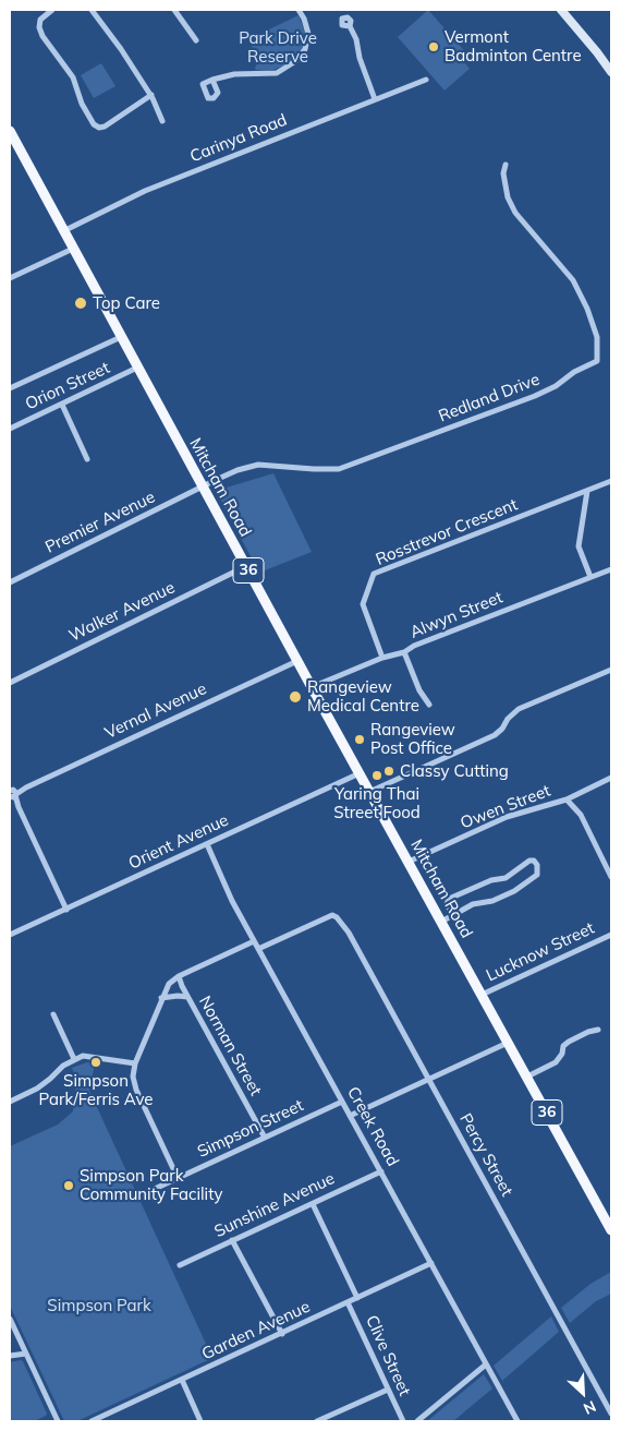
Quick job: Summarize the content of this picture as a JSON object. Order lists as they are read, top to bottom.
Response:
{
  "streets": {
    "main road": ["Mitcham Road", "36"],
    "street": [
      "Carinya Road",
      "Orion Street",
      "Redland Drive",
      "Premier Avenue",
      "Rosstrevor Crescent",
      "Walker Avenue",
      "Alwyn Street",
      "Vernal Avenue",
      "Owen Street",
      "Orient Avenue",
      "Lucknow Street",
      "Norman Street",
      "Creek Road",
      "Simpson Street",
      "Percy Street",
      "Sunshine Avenue",
      "Garden Avenue",
      "Clive Street"
    ]
  },
  "crossings": [
    ["Carinya Road", "Mitcham Road"],
    ["Orion Street", "Mitcham Road"],
    ["Redland Drive", "Mitcham Road"],
    ["Redland Drive", "Premier Avenue"],
    ["Mitcham Road", "Premier Avenue"],
    ["Mitcham Road", "Walker Avenue"],
    ["Mitcham Road", "Alwyn Street"],
    ["Mitcham Road", "Vernal Avenue"],
    ["Mitcham Road", "Owen Street"],
    ["Mitcham Road", "Orient Avenue"],
    ["Mitcham Road", "Lucknow Street"],
    ["Rosstrevor Crescent", "Alwyn Street"],
    ["Orient Avenue", "Creek Road"],
    ["Norman Street", "Simpson Street"],
    ["Creek Road", "Simpson Street"],
    ["Creek Road", "Percy Street"],
    ["Creek Road", "Sunshine Avenue"],
    ["Creek Road", "Garden Avenue"],
    ["Garden Avenue", "Clive Street"]
  ],
  "parks": ["Park Drive Reserve", "Simpson Park"],
  "places": [
    "Vermont Badminton Centre",
    "Top Care",
    "Rangeview Medical Centre",
    "Rangeview Post Office",
    "Classy Cutting",
    "Yaring Thai Street Food",
    "Simpson Park/Ferris Ave",
    "Simpson Park Community Facility"
  ],
  "north": "bottom right"
}
